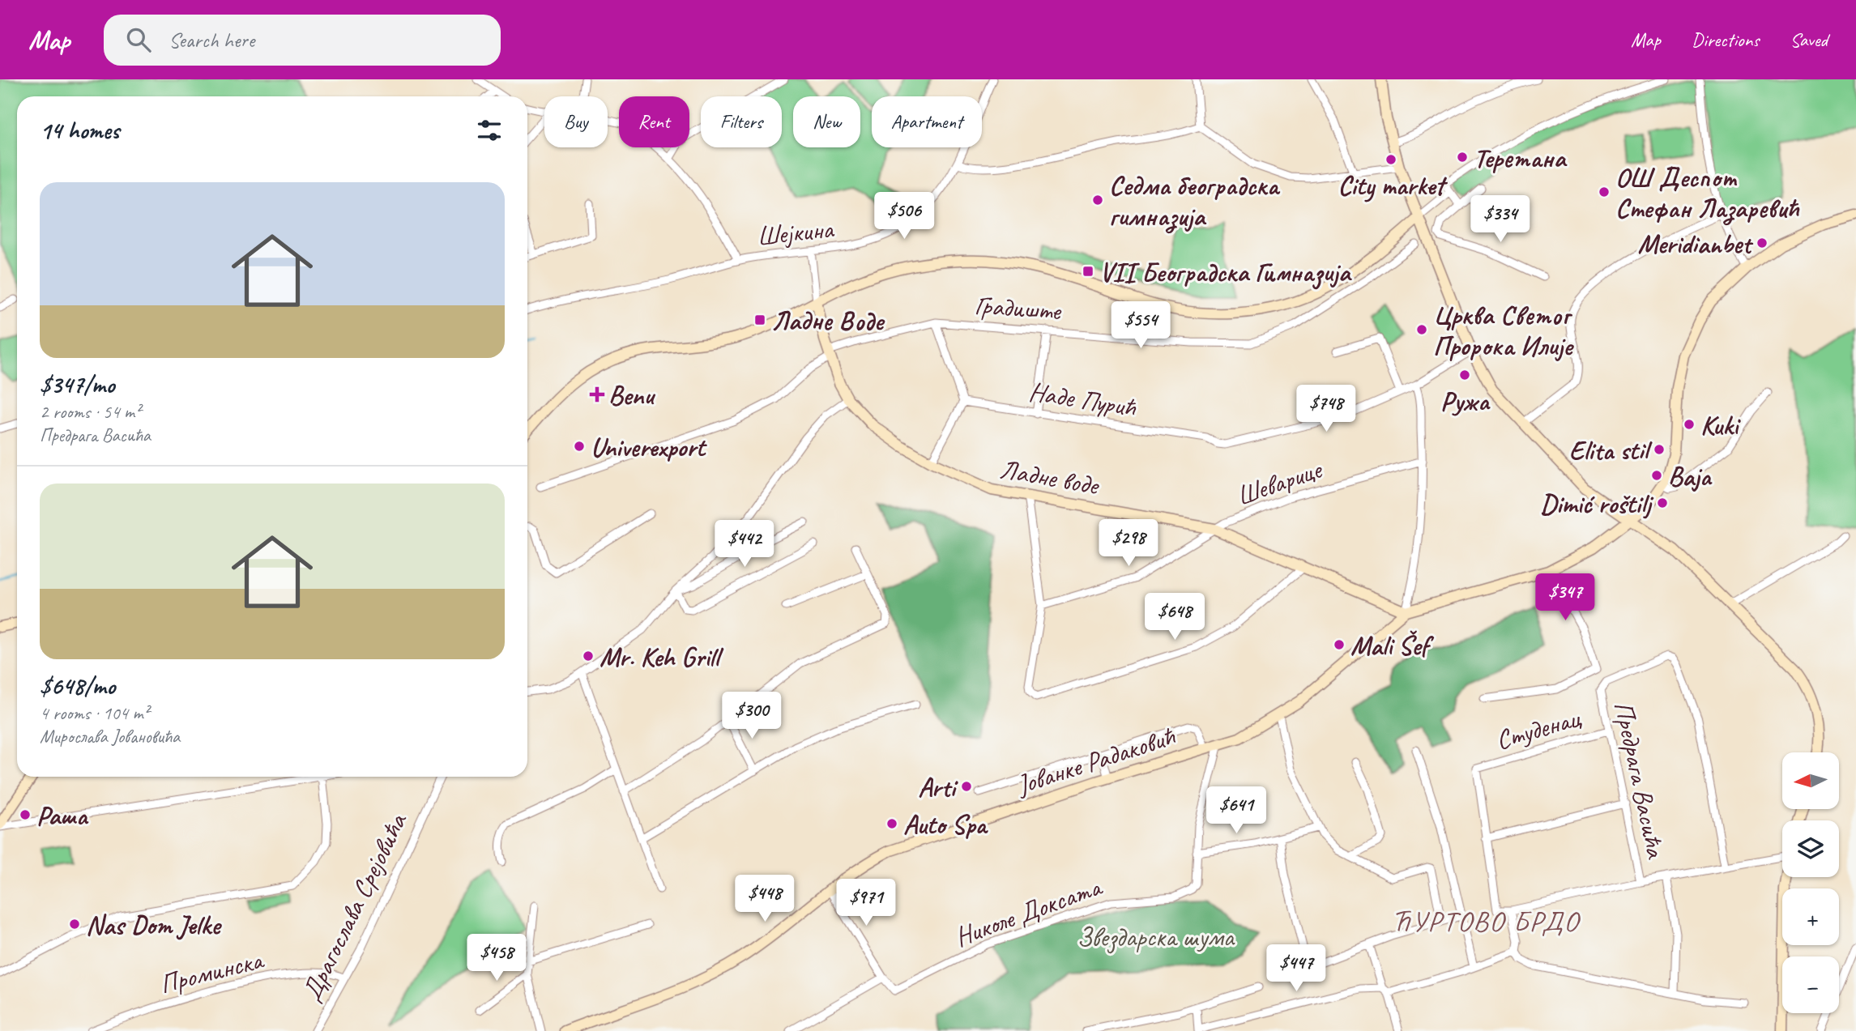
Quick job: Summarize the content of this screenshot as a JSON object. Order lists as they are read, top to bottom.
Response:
{
  "streets": {
    "main road": ["Ладне воде", "Јованке Радаковић"],
    "street": [
      "Шејкина",
      "Градиште",
      "Наде Пурић",
      "Шеварице",
      "Студенац",
      "Предрага Васића",
      "Драгослава Срејовића",
      "Николе Доксата",
      "Проминска"
    ]
  },
  "crossings": [
    ["Шејкина", "Ладне воде"],
    ["Градиште", "Ладне воде"],
    ["Ладне воде", "Шеварице"],
    ["Ладне воде", "Јованке Радаковић"],
    ["Студенац", "Предрага Васића"],
    ["Јованке Радаковић", "Предрага Васића"],
    ["Јованке Радаковић", "Николе Доксата"],
    ["Драгослава Срејовића", "Проминска"]
  ],
  "districts": ["ЋУРТОВО БРДО"],
  "parks": ["Звездарска шума"],
  "places": {
    "other": [
      "Теретана",
      "City market",
      "ОШ Деспот Стефан Лазаревић",
      "Седма београдска гимназија",
      "Meridianbet",
      "Црква Светог Пророка Илије",
      "Ружа",
      "Kuki",
      "Univerexport",
      "Elita stil",
      "Baja",
      "Dimić roštilj",
      "Mali Šef",
      "Mr. Keh Grill",
      "Arti",
      "Раша",
      "Auto Spa",
      "Nas Dom Jelke"
    ],
    "transit": ["VII Београдска Гимназија", "Ладне Воде"],
    "health": ["Benu"]
  },
  "north": "left",
  "page": {
    "header": "Map",
    "search": "Search here",
    "nav": ["Map", "Directions", "Saved"],
    "chip": [
      "Buy",
      "Rent",
      "Filters",
      "New",
      "Apartment"
    ],
    "heading": "14 homes",
    "list": [
      {
        "name": "$347/mo",
        "note": "2 rooms · 54 m² · Предрага Васића"
      },
      {
        "name": "$648/mo",
        "note": "4 rooms · 104 m² · Мирослава Јовановића"
      }
    ],
    "price": [
      "$506",
      "$334",
      "$554",
      "$748",
      "$298",
      "$442",
      "$347",
      "$648",
      "$300",
      "$641",
      "$448",
      "$971",
      "$458",
      "$447"
    ],
    "map_buttons": ["+", "−"]
  }
}
